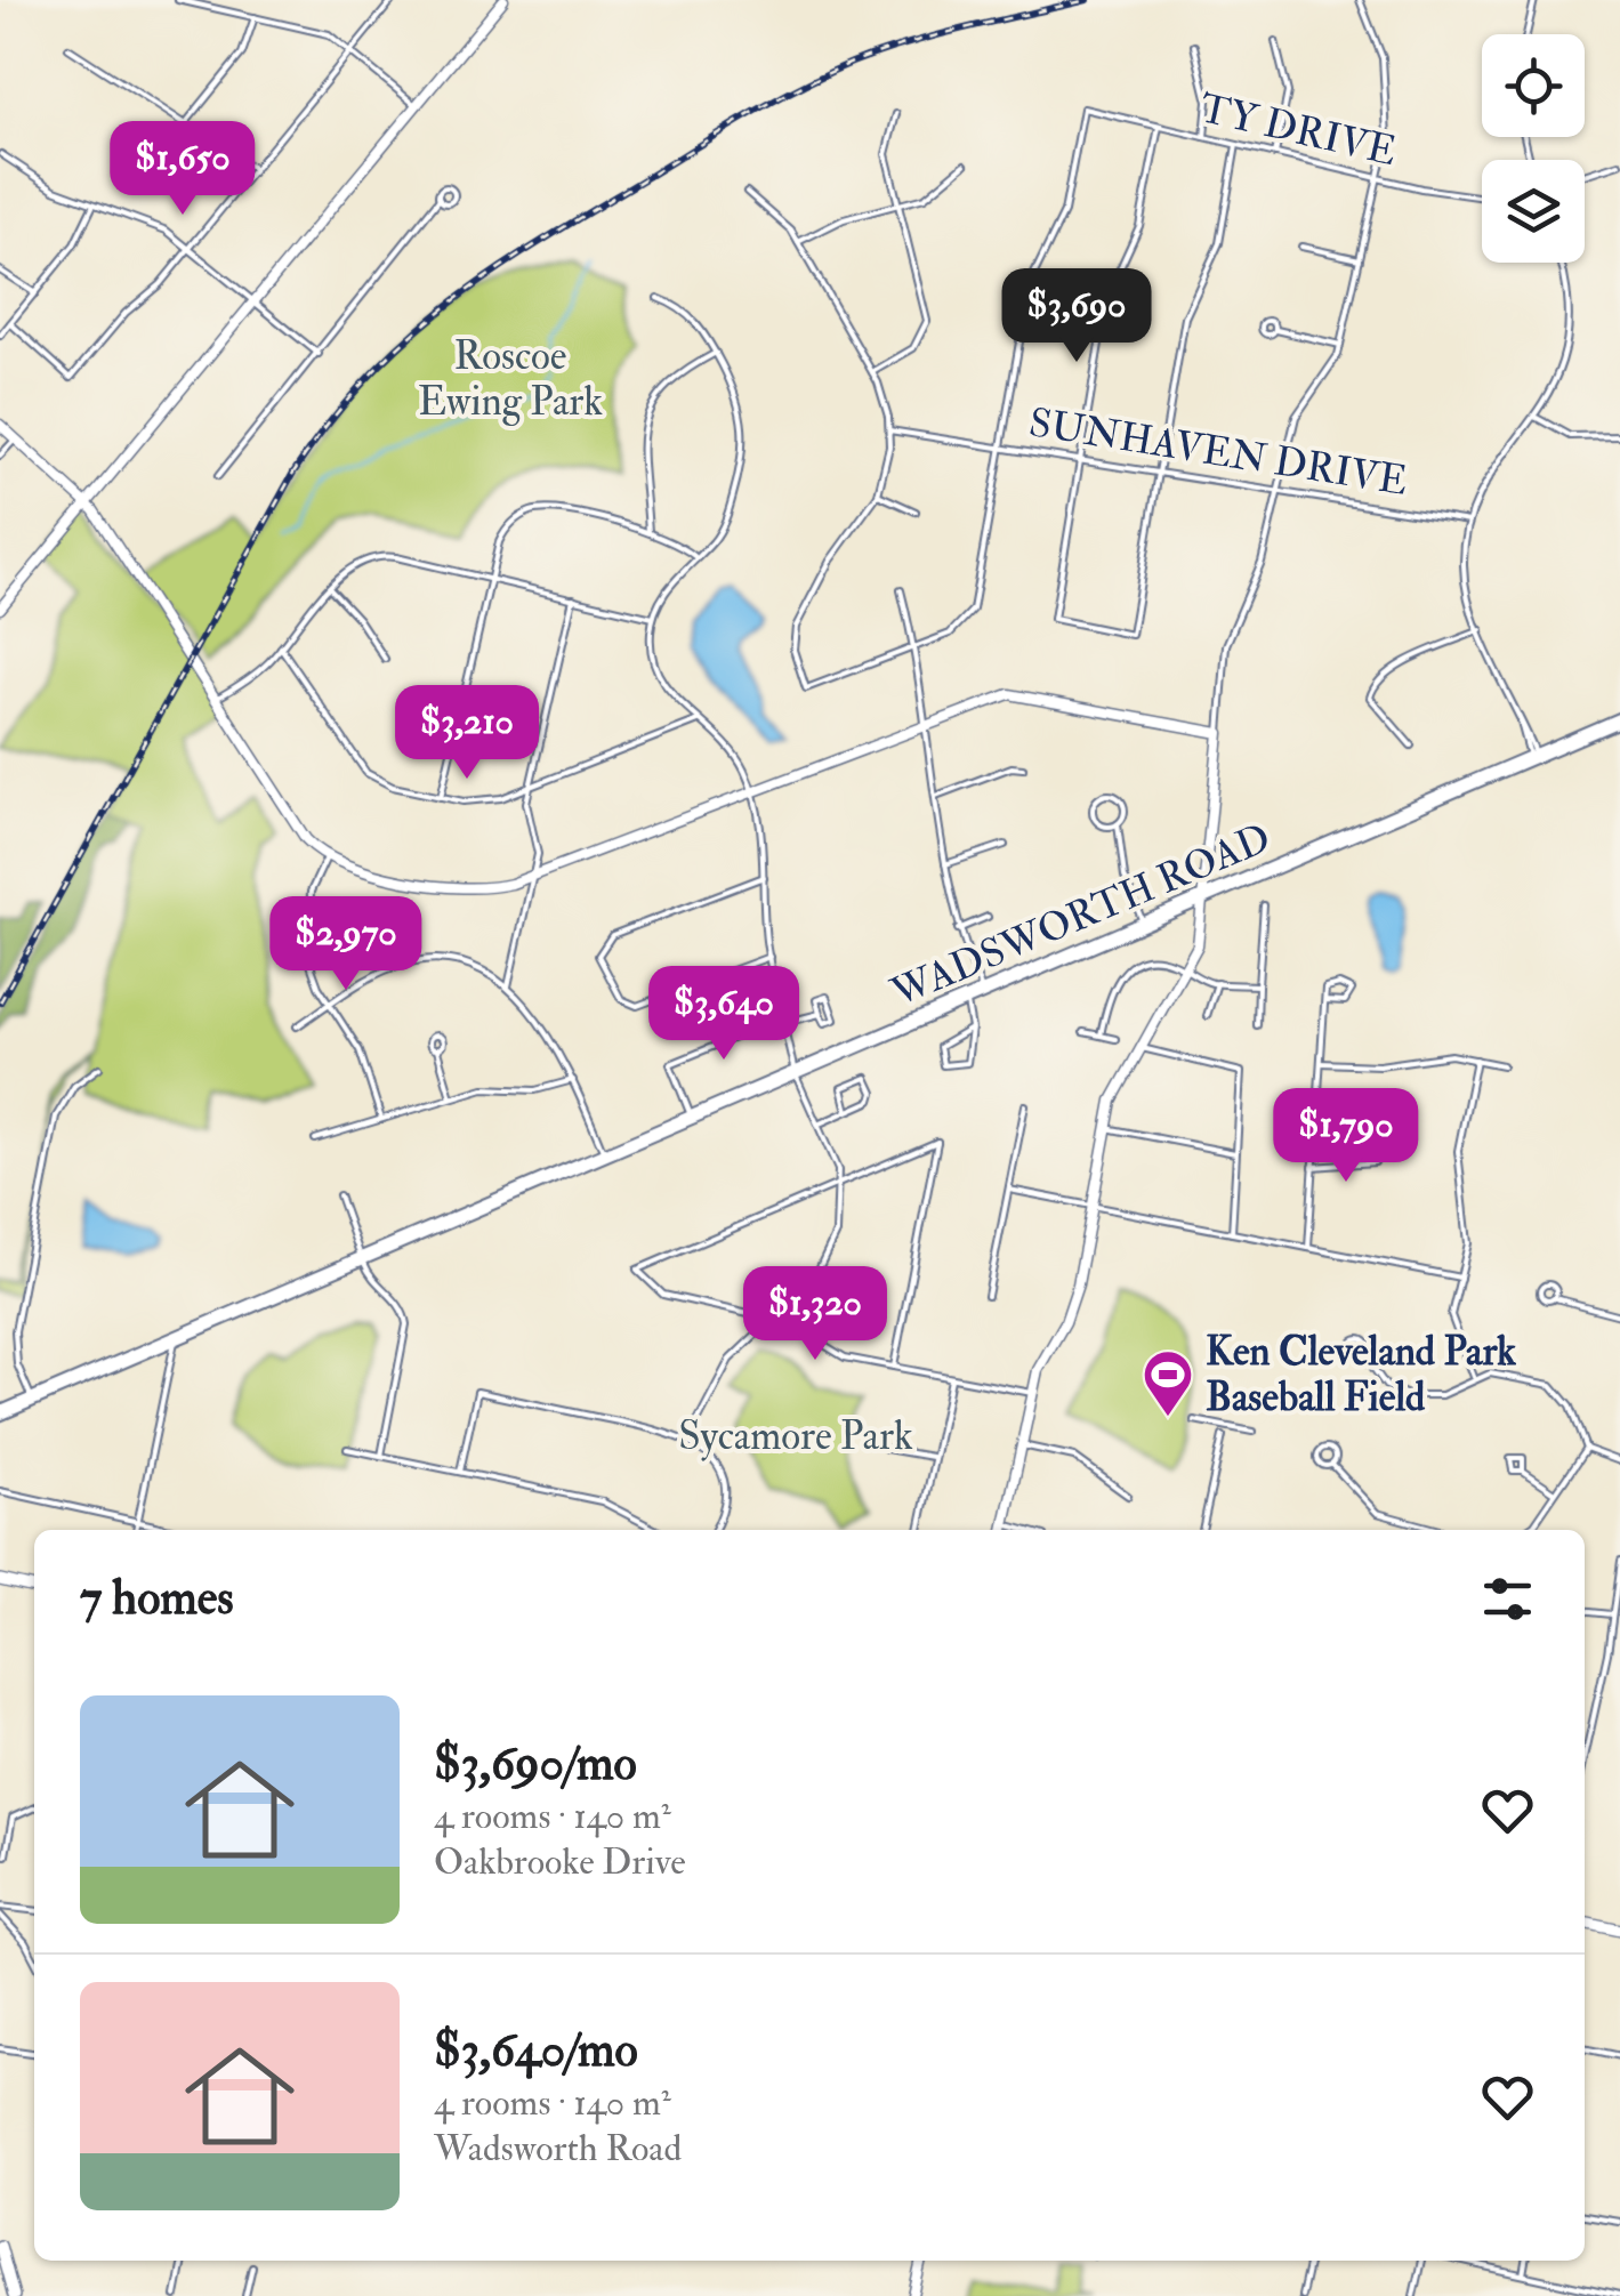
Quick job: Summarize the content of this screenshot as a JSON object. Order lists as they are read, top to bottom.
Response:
{
  "streets": {
    "highway": ["WADSWORTH ROAD"],
    "street": ["TY DRIVE", "SUNHAVEN DRIVE"]
  },
  "crossings": [
    ["TY DRIVE", "SUNHAVEN DRIVE"]
  ],
  "parks": ["Roscoe Ewing Park", "Sycamore Park"],
  "places": {
    "sports": ["Ken Cleveland Park Baseball Field"]
  },
  "page": {
    "price": [
      "$1,650",
      "$3,690",
      "$3,210",
      "$2,970",
      "$3,640",
      "$1,790",
      "$1,320"
    ],
    "heading": "7 homes",
    "list": [
      {
        "name": "$3,690/mo",
        "note": "4 rooms · 140 m² · Oakbrooke Drive"
      },
      {
        "name": "$3,640/mo",
        "note": "4 rooms · 140 m² · Wadsworth Road"
      }
    ]
  }
}
